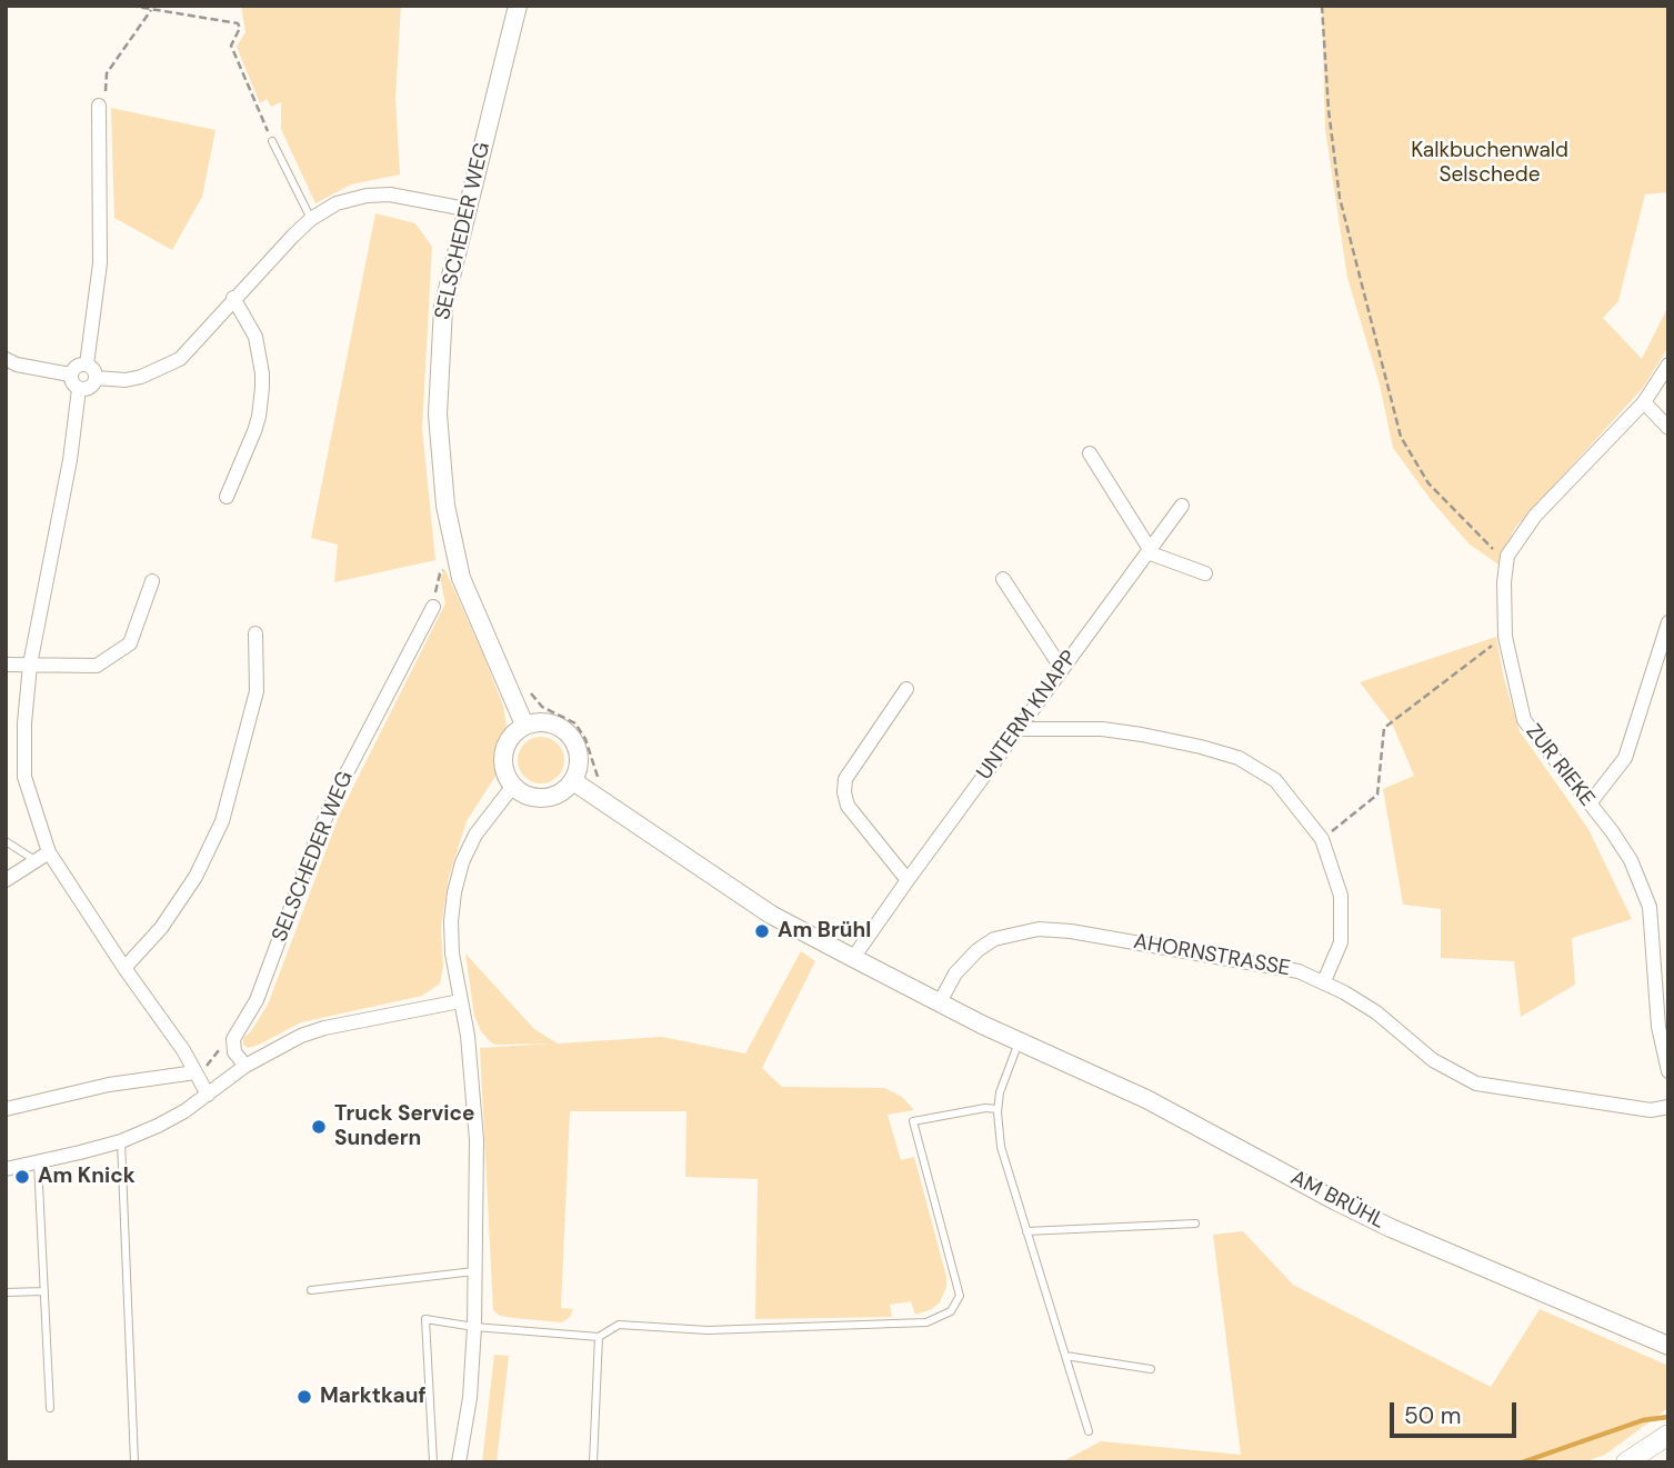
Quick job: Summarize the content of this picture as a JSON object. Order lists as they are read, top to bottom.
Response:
{
  "streets": {
    "street": [
      "SELSCHEDER WEG",
      "UNTERM KNAPP",
      "ZUR RIEKE",
      "AHORNSTRASSE",
      "AM BRÜHL"
    ]
  },
  "crossings": [
    ["SELSCHEDER WEG", "AM BRÜHL"],
    ["UNTERM KNAPP", "AM BRÜHL"],
    ["AHORNSTRASSE", "AM BRÜHL"]
  ],
  "parks": ["Kalkbuchenwald Selschede"],
  "places": [
    "Am Brühl",
    "Truck Service Sundern",
    "Am Knick",
    "Marktkauf"
  ],
  "scale_bar": "50 m"
}
